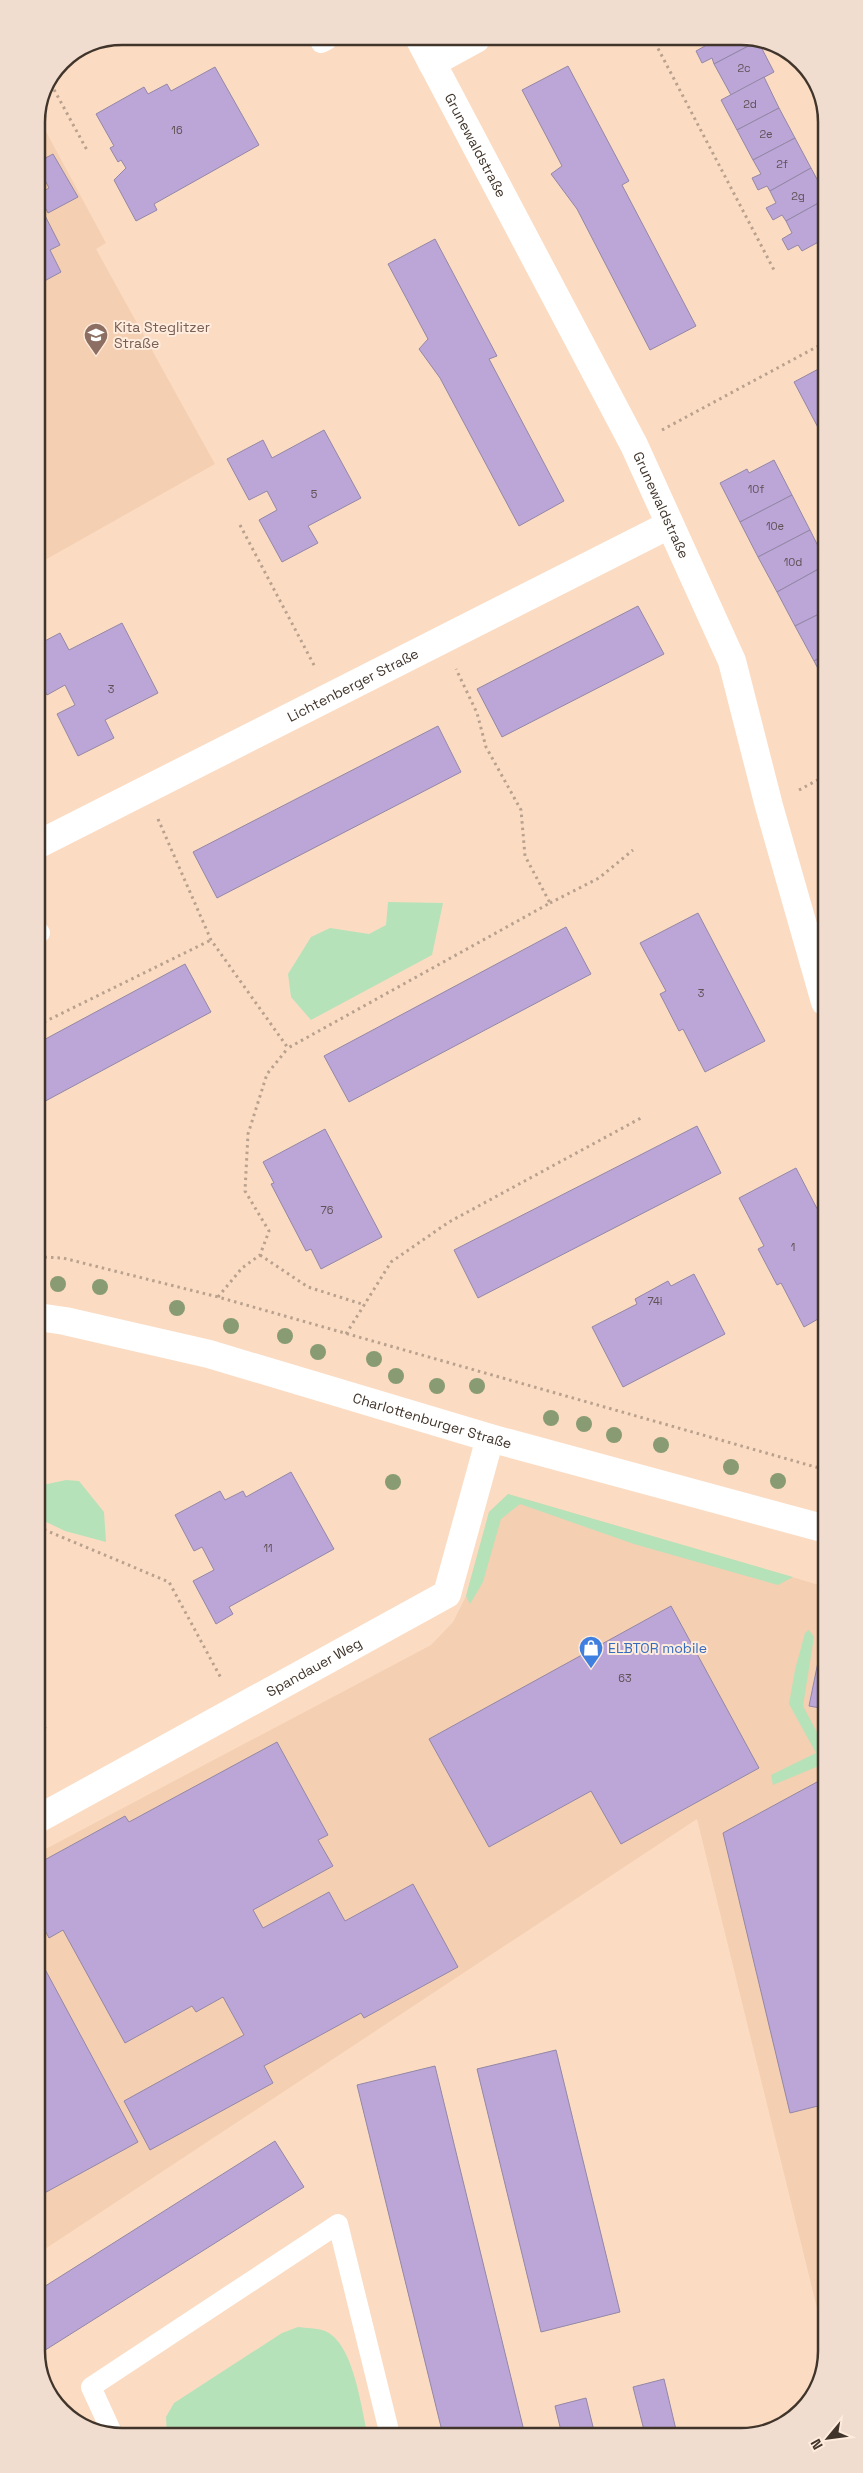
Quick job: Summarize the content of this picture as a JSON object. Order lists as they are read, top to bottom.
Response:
{
  "streets": {
    "street": [
      "Grunewaldstraße",
      "Lichtenberger Straße",
      "Charlottenburger Straße",
      "Spandauer Weg"
    ]
  },
  "crossings": [
    ["Grunewaldstraße", "Lichtenberger Straße"],
    ["Charlottenburger Straße", "Spandauer Weg"]
  ],
  "places": {
    "school or university": ["Kita Steglitzer Straße"],
    "shop": ["ELBTOR mobile"]
  },
  "house_numbers": [
    "2c",
    "2d",
    "16",
    "2e",
    "2f",
    "2g",
    "10f",
    "5",
    "10e",
    "10d",
    "3",
    "3",
    "76",
    "1",
    "74i",
    "11",
    "63"
  ],
  "north": "bottom left"
}
